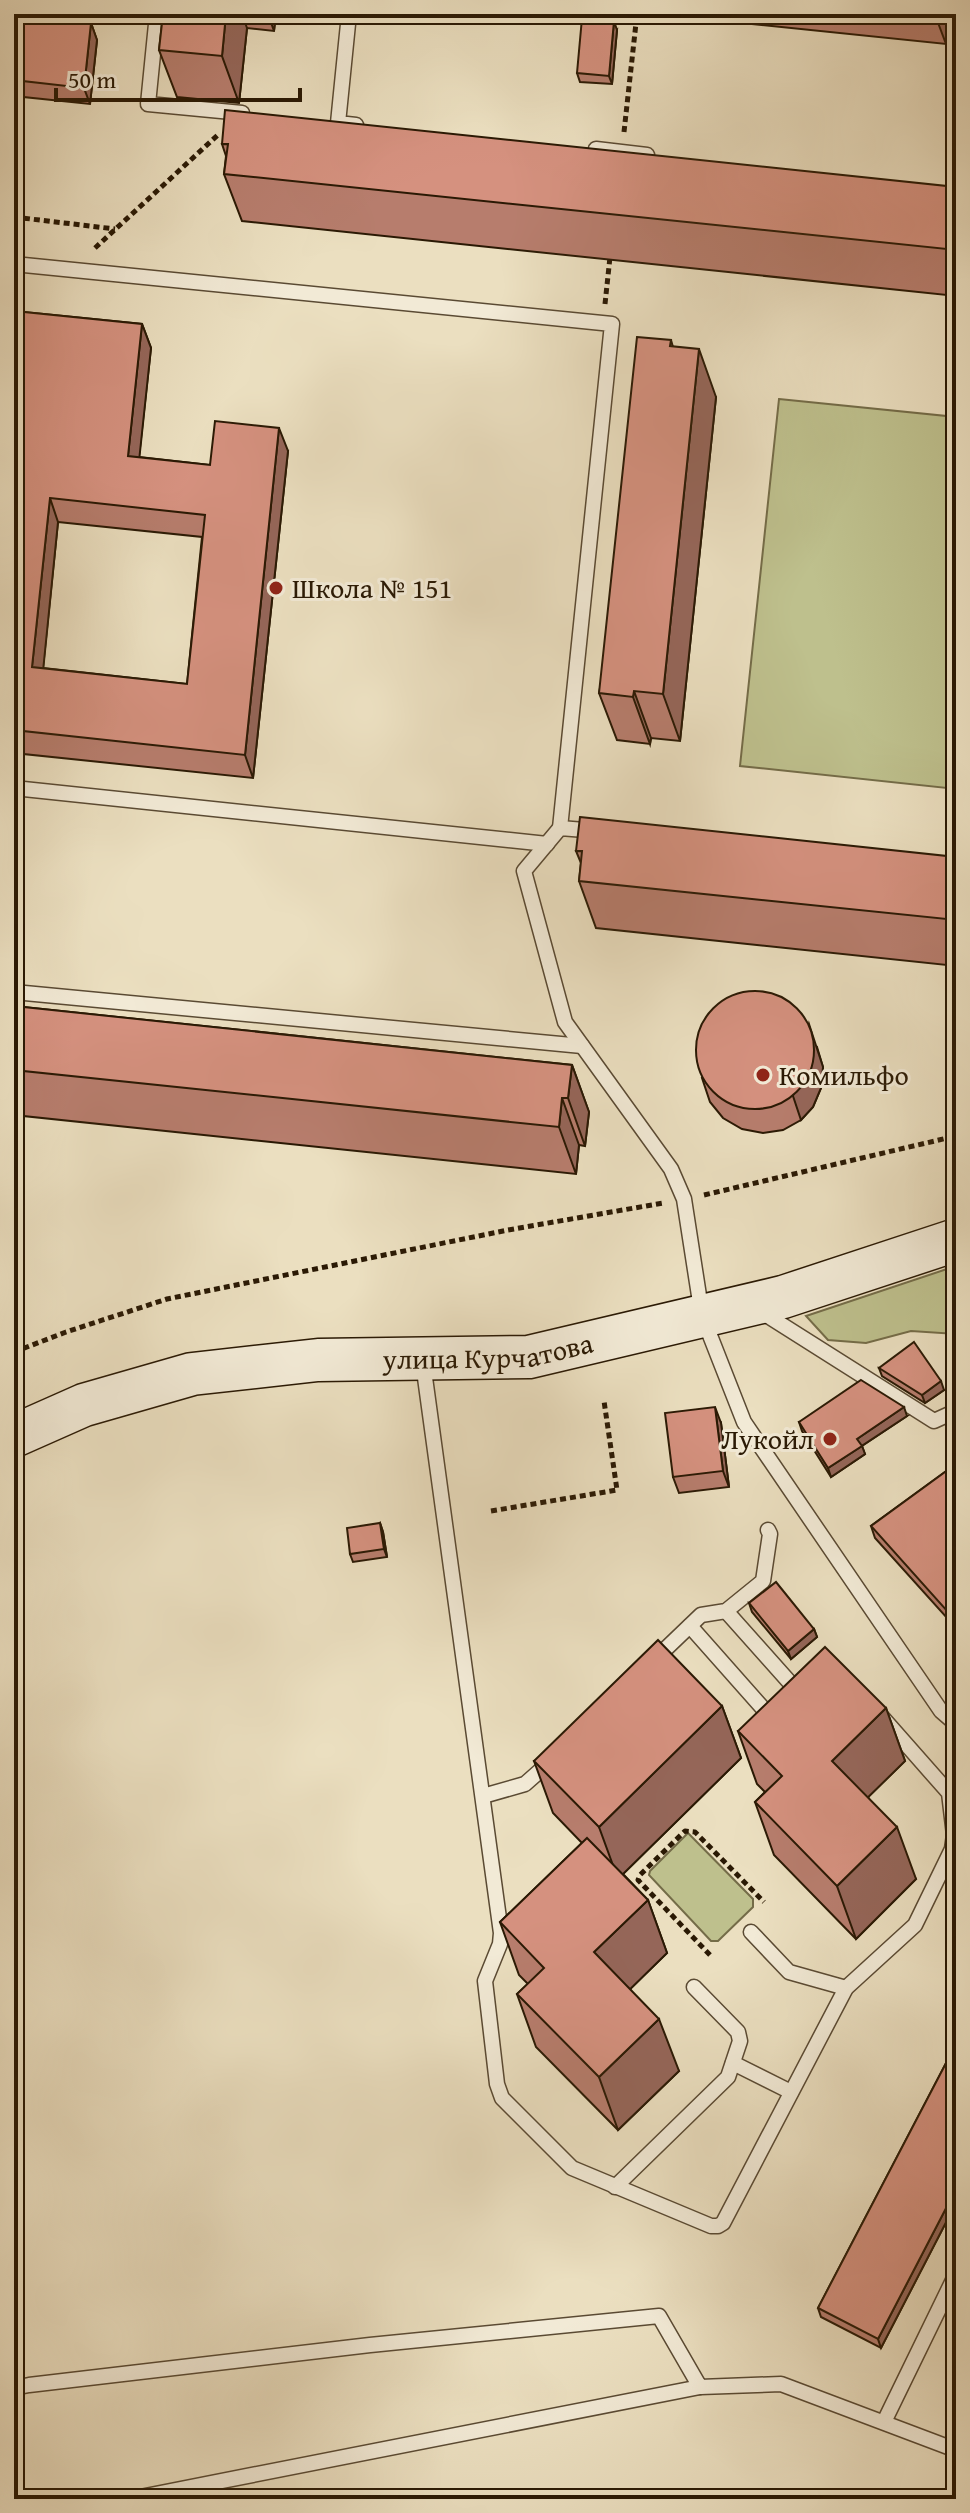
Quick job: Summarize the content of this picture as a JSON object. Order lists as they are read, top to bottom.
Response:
{
  "streets": {
    "main road": ["улица Курчатова"]
  },
  "places": ["Школа № 151", "Комильфо", "Лукойл"],
  "scale_bar": "50 m"
}
